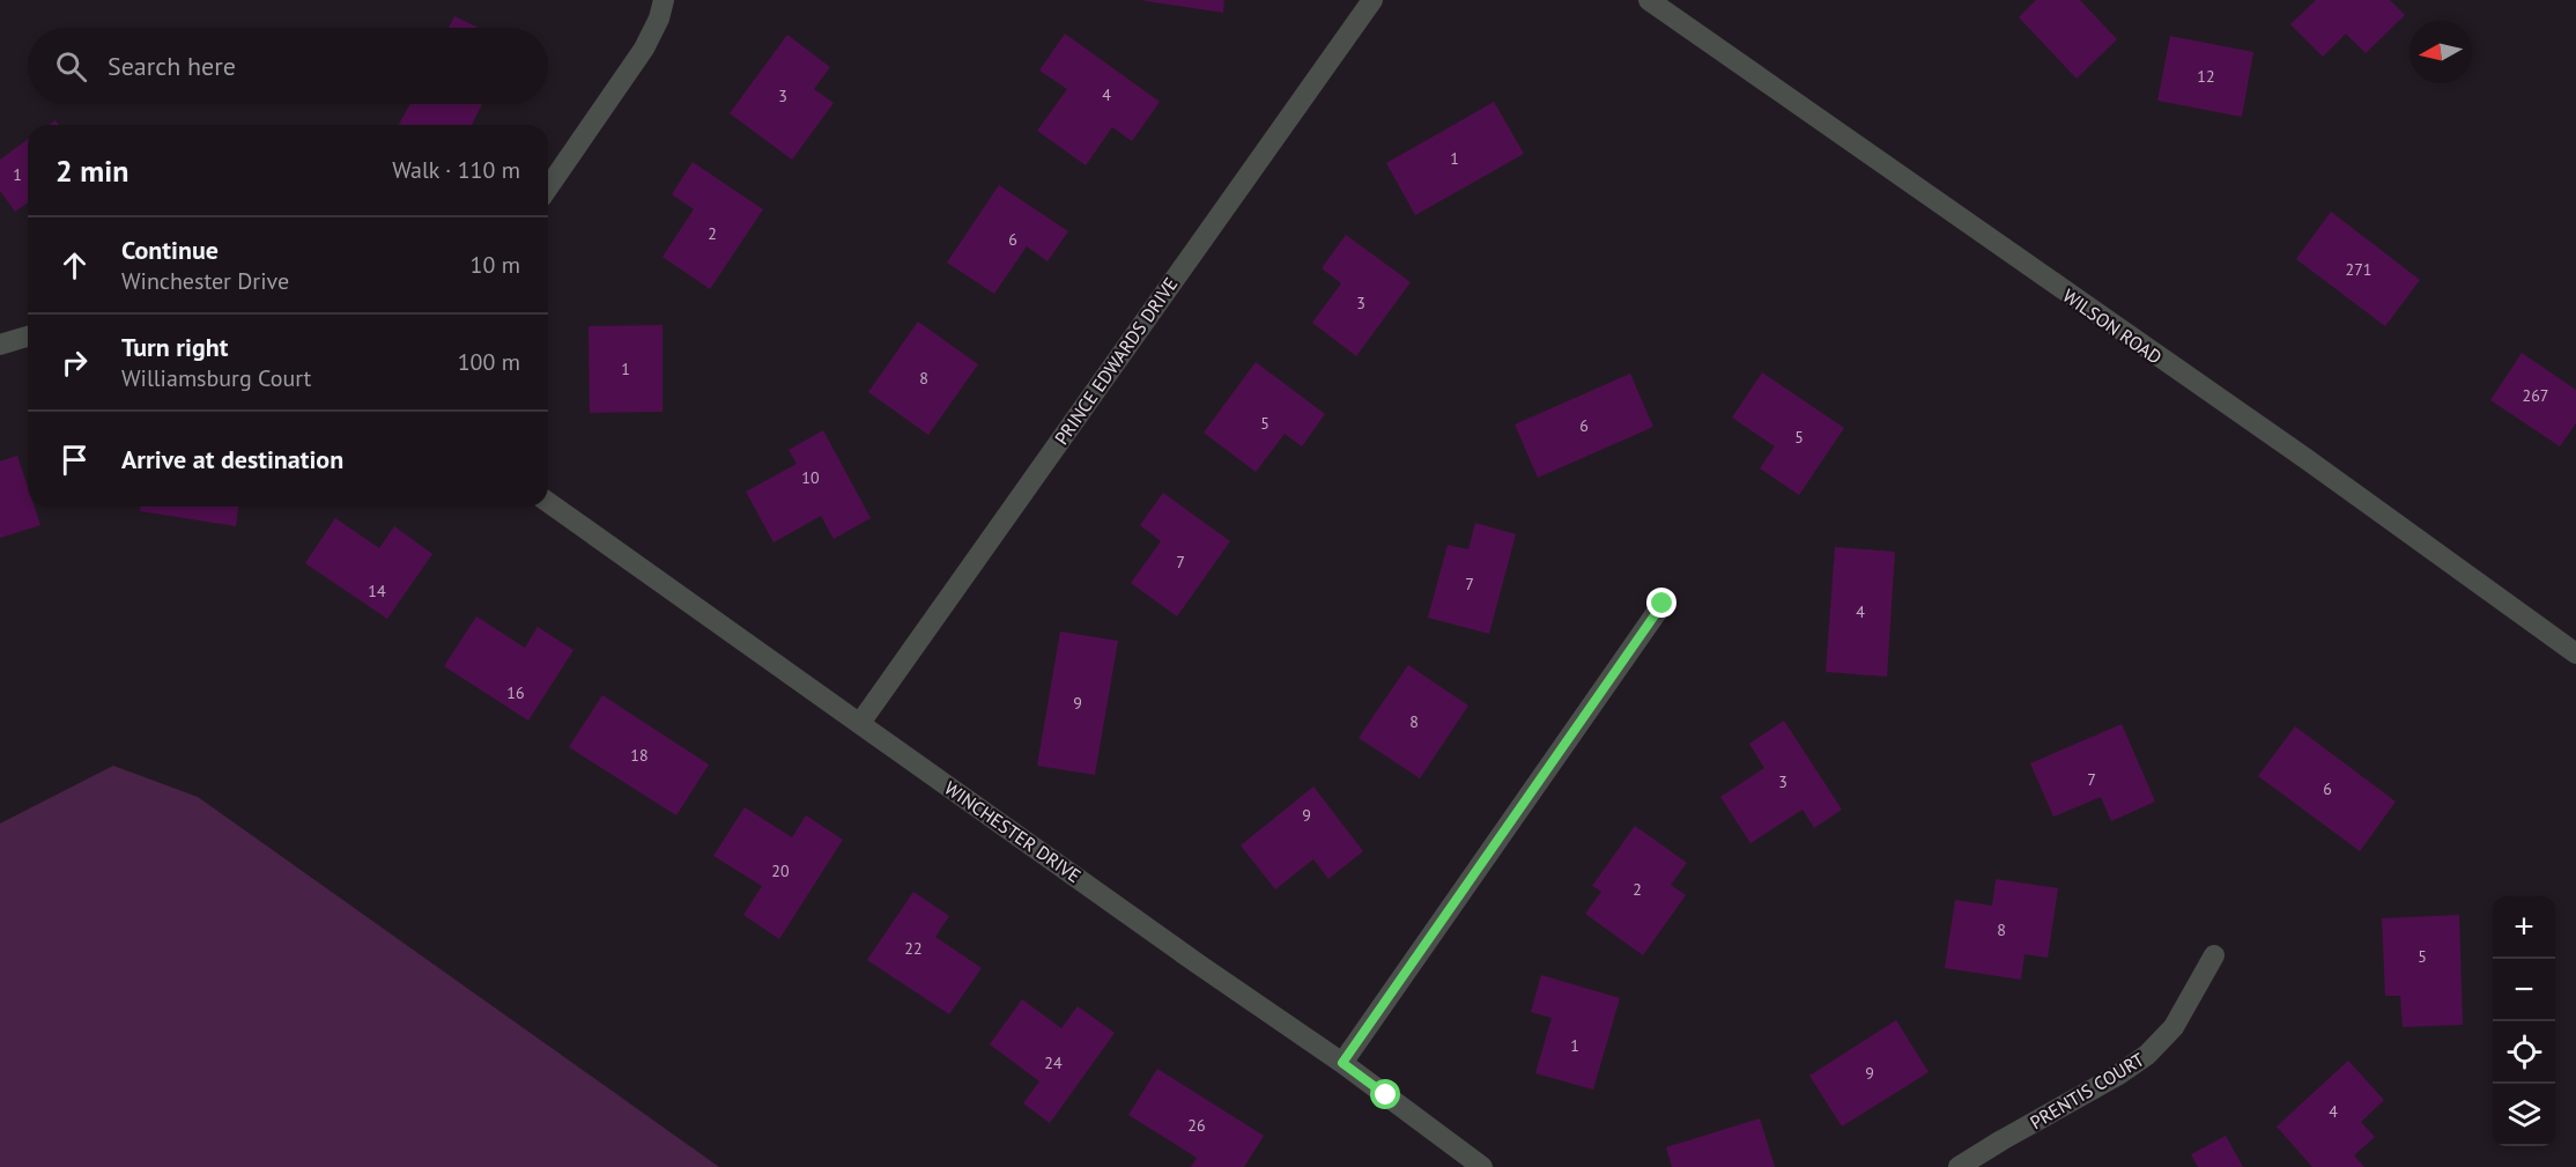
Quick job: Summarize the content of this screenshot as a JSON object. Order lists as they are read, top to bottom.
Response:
{
  "streets": {
    "street": [
      "WILSON ROAD",
      "PRINCE EDWARDS DRIVE",
      "WINCHESTER DRIVE",
      "PRENTIS COURT"
    ]
  },
  "crossings": [
    ["PRINCE EDWARDS DRIVE", "WINCHESTER DRIVE"]
  ],
  "house_numbers": [
    "12",
    "4",
    "3",
    "1",
    "1",
    "2",
    "6",
    "271",
    "3",
    "1",
    "8",
    "267",
    "5",
    "6",
    "5",
    "10",
    "7",
    "7",
    "14",
    "4",
    "16",
    "9",
    "8",
    "18",
    "7",
    "3",
    "6",
    "9",
    "20",
    "2",
    "8",
    "22",
    "5",
    "1",
    "24",
    "9",
    "4",
    "26"
  ],
  "north": "left",
  "page": {
    "search": "Search here",
    "heading": ["2 min", "Walk · 110 m"],
    "list": [
      ["Continue", "Winchester Drive", "10 m"],
      ["Turn right", "Williamsburg Court", "100 m"],
      "Arrive at destination"
    ],
    "map_buttons": ["+", "−"]
  }
}
